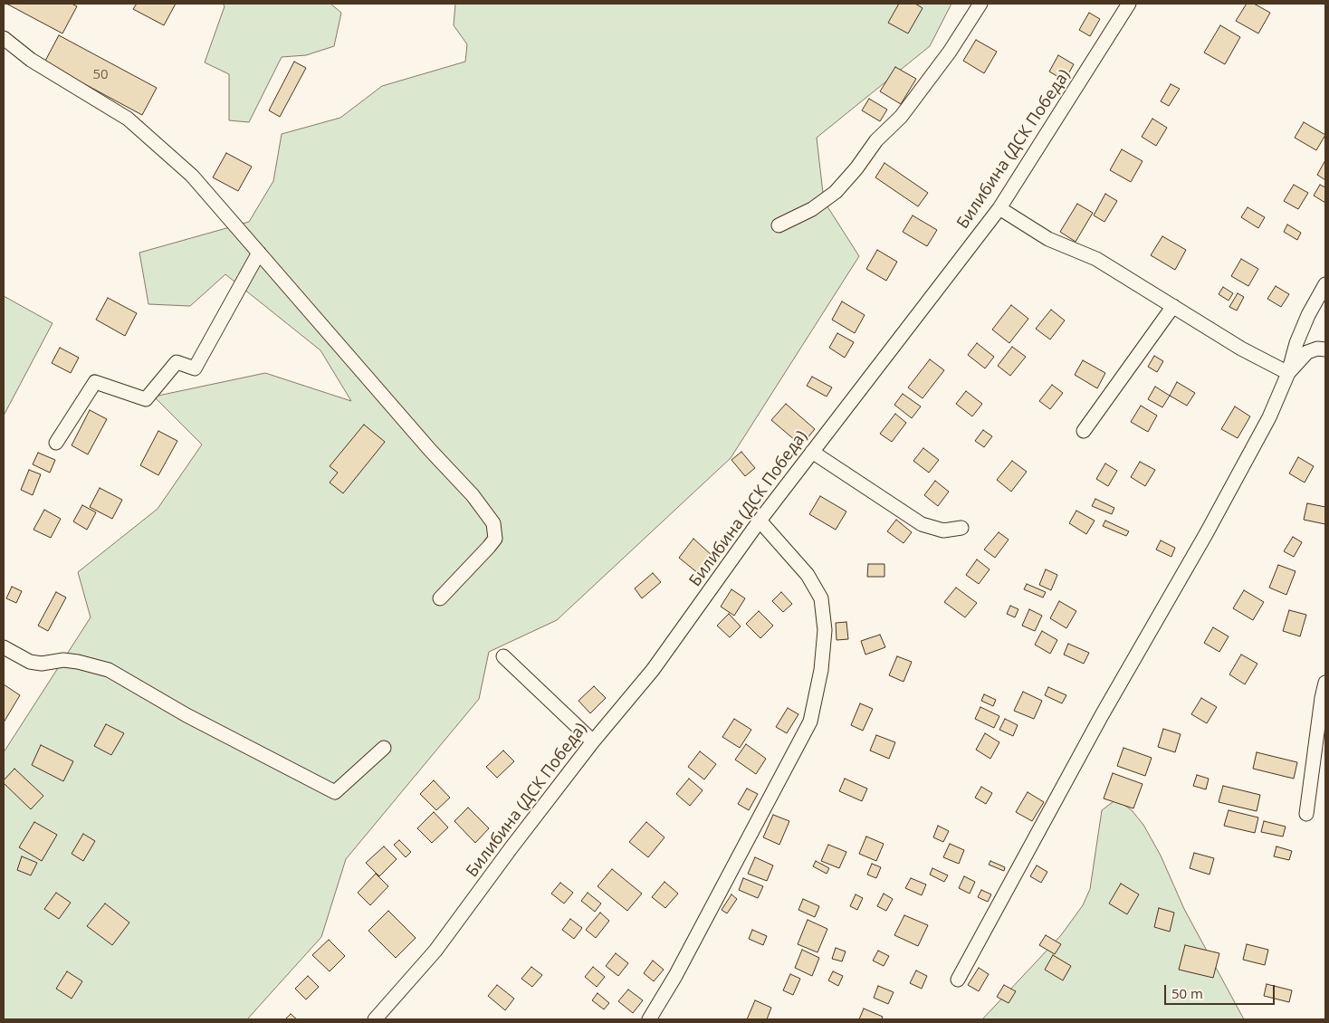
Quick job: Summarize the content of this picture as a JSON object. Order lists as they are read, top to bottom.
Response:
{
  "streets": {
    "street": ["Билибина (ДСК Победа)"]
  },
  "house_numbers": ["50"],
  "scale_bar": "50 m"
}
